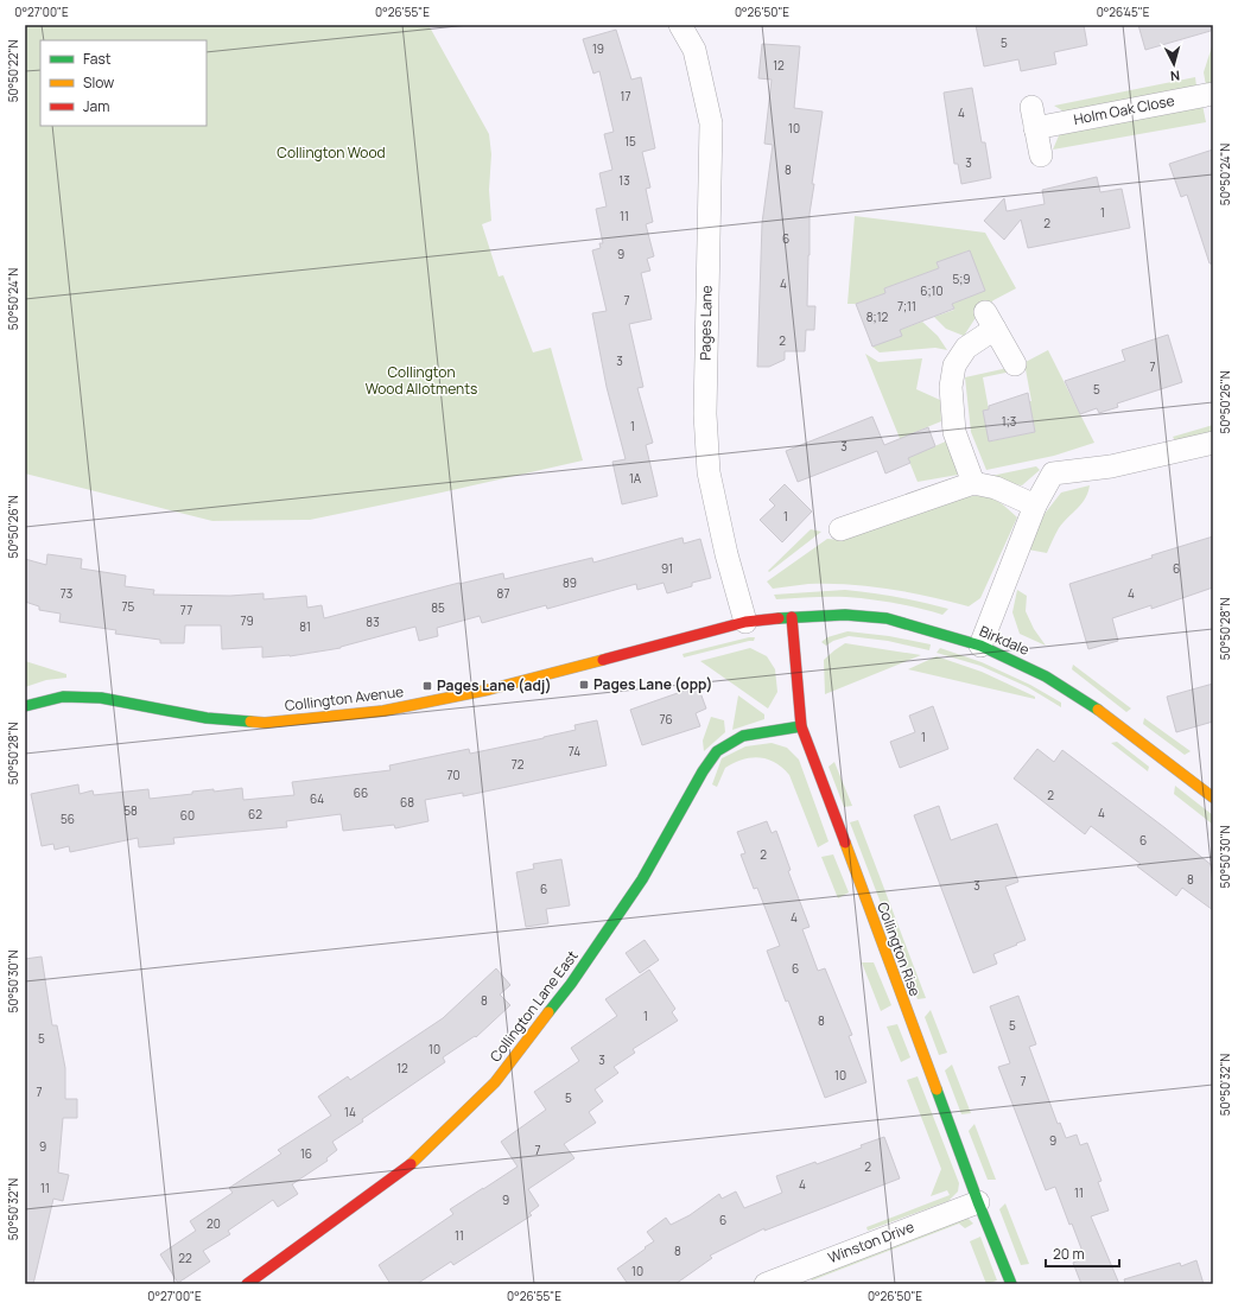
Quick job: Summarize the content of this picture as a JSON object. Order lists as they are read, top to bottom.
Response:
{
  "streets": {
    "street": [
      "Holm Oak Close",
      "Pages Lane",
      "Birkdale",
      "Collington Avenue",
      "Collington Rise",
      "Collington Lane East",
      "Winston Drive"
    ]
  },
  "crossings": [
    ["Pages Lane", "Birkdale"],
    ["Pages Lane", "Collington Avenue"],
    ["Birkdale", "Collington Avenue"],
    ["Birkdale", "Collington Rise"],
    ["Collington Rise", "Collington Lane East"],
    ["Collington Rise", "Winston Drive"]
  ],
  "parks": ["Collington Wood", "Collington Wood Allotments"],
  "places": {
    "transit": ["Pages Lane (opp)", "Pages Lane (adj)"]
  },
  "house_numbers": [
    "5",
    "19",
    "12",
    "17",
    "4",
    "10",
    "15",
    "3",
    "8",
    "13",
    "1",
    "11",
    "2",
    "6",
    "9",
    "5;9",
    "4",
    "6;10",
    "7",
    "7;11",
    "8;12",
    "2",
    "3",
    "7",
    "5",
    "1;3",
    "1",
    "3",
    "1A",
    "1",
    "91",
    "6",
    "89",
    "73",
    "87",
    "4",
    "75",
    "85",
    "77",
    "79",
    "83",
    "81",
    "76",
    "1",
    "74",
    "72",
    "70",
    "66",
    "2",
    "64",
    "68",
    "58",
    "4",
    "62",
    "60",
    "56",
    "6",
    "2",
    "8",
    "3",
    "6",
    "4",
    "6",
    "8",
    "1",
    "8",
    "5",
    "5",
    "10",
    "3",
    "12",
    "10",
    "7",
    "7",
    "5",
    "14",
    "9",
    "9",
    "7",
    "16",
    "2",
    "4",
    "11",
    "11",
    "9",
    "6",
    "20",
    "11",
    "8",
    "22",
    "10"
  ],
  "legend": ["Fast", "Slow", "Jam"],
  "scale_bar": "20 m",
  "north": "bottom",
  "coordinates": [
    "0°27'00\"E",
    "0°26'55\"E",
    "0°26'50\"E",
    "0°26'45\"E",
    "50°50'22\"N",
    "50°50'24\"N",
    "50°50'26\"N",
    "50°50'28\"N",
    "50°50'30\"N",
    "50°50'32\"N"
  ]
}
